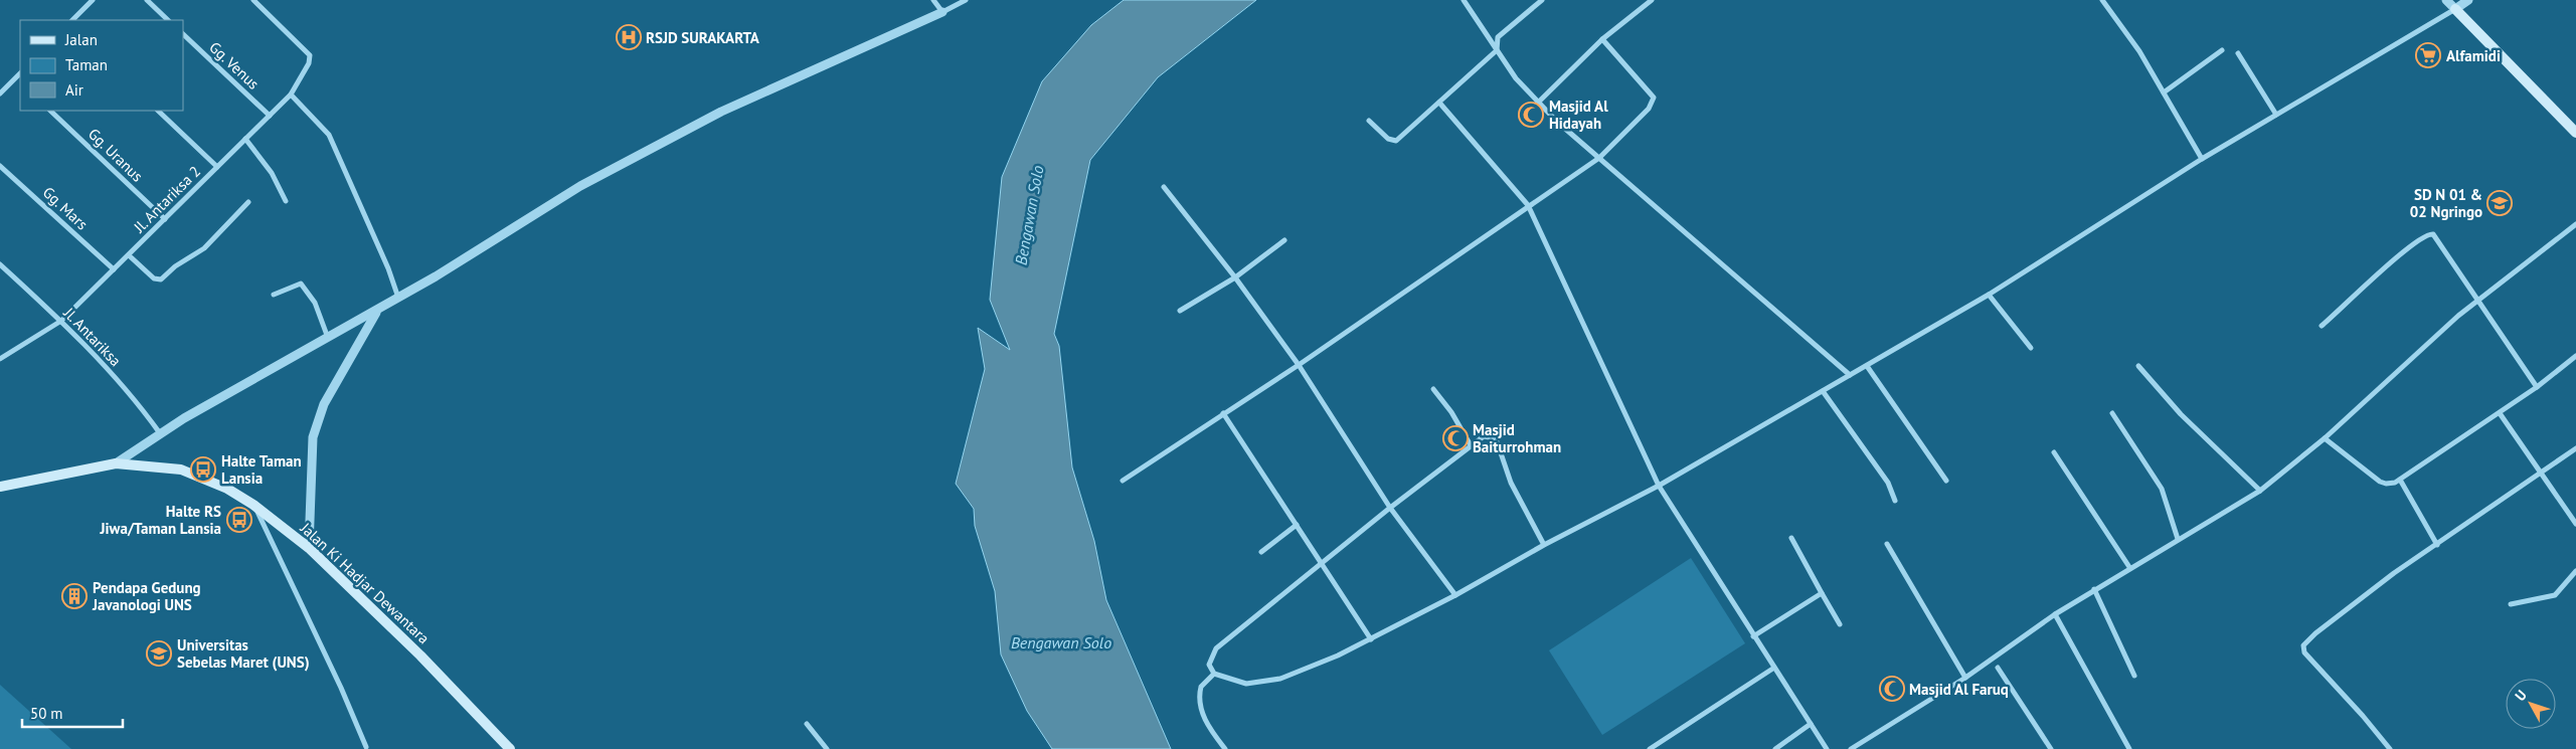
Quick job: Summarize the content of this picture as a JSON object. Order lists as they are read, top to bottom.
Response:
{
  "streets": {
    "main road": ["Jalan Ki Hadjar Dewantara"],
    "street": [
      "Gg. Venus",
      "Gg. Uranus",
      "Jl. Antariksa 2",
      "Gg. Mars",
      "Jl. Antariksa"
    ]
  },
  "crossings": [
    ["Gg. Venus", "Jl. Antariksa 2"],
    ["Gg. Uranus", "Jl. Antariksa 2"],
    ["Jl. Antariksa 2", "Gg. Mars"],
    ["Jl. Antariksa 2", "Jl. Antariksa"]
  ],
  "water": ["Bengawan Solo"],
  "places": {
    "hospital": ["RSJD SURAKARTA"],
    "supermarket": ["Alfamidi"],
    "mosque": ["Masjid Al Hidayah", "Masjid Baiturrohman", "Masjid Al Faruq"],
    "school or university": ["SD N 01 & 02 Ngringo", "Universitas Sebelas Maret (UNS)"],
    "bus stop": ["Halte Taman Lansia", "Halte RS Jiwa/Taman Lansia"],
    "building": ["Pendapa Gedung Javanologi UNS"]
  },
  "legend": ["Jalan", "Taman", "Air"],
  "scale_bar": "50 m",
  "north": "top left"
}
